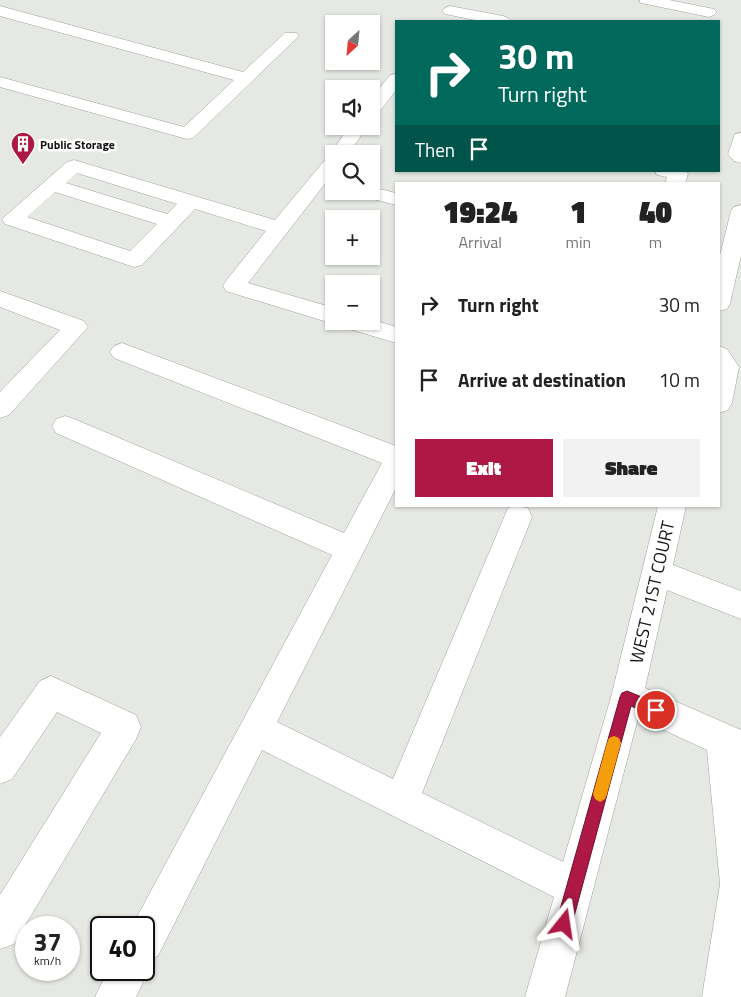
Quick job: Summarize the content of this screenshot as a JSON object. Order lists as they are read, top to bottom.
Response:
{
  "streets": {
    "street": ["WEST 21ST COURT"]
  },
  "places": {
    "building": ["Public Storage"]
  },
  "north": "bottom left",
  "page": {
    "map_buttons": ["+", "−"],
    "turn": ["30 m", "Turn right"],
    "then": "Then",
    "eta": [
      "19:24",
      "Arrival",
      "1",
      "min",
      "40",
      "m"
    ],
    "list": [
      {
        "name": "Turn right",
        "value": "30 m"
      },
      {
        "name": "Arrive at destination",
        "value": "10 m"
      }
    ],
    "buttons": ["Exit", "Share"],
    "speed": "37 km/h",
    "limit": "40"
  }
}
